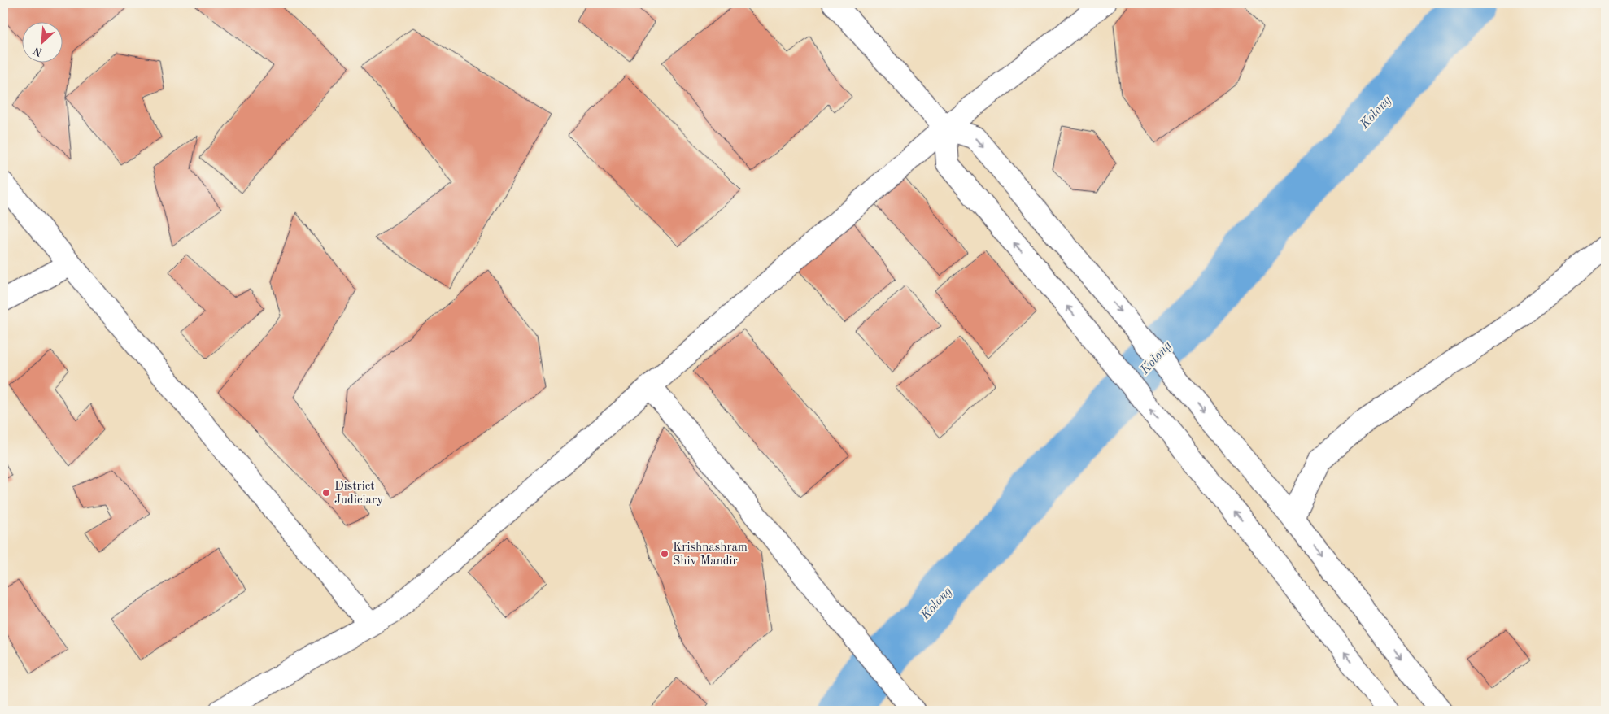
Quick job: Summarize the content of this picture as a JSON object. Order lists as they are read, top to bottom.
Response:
{
  "water": ["Kolong"],
  "places": ["District Judiciary", "Krishnashram Shiv Mandir"],
  "north": "bottom left"
}
